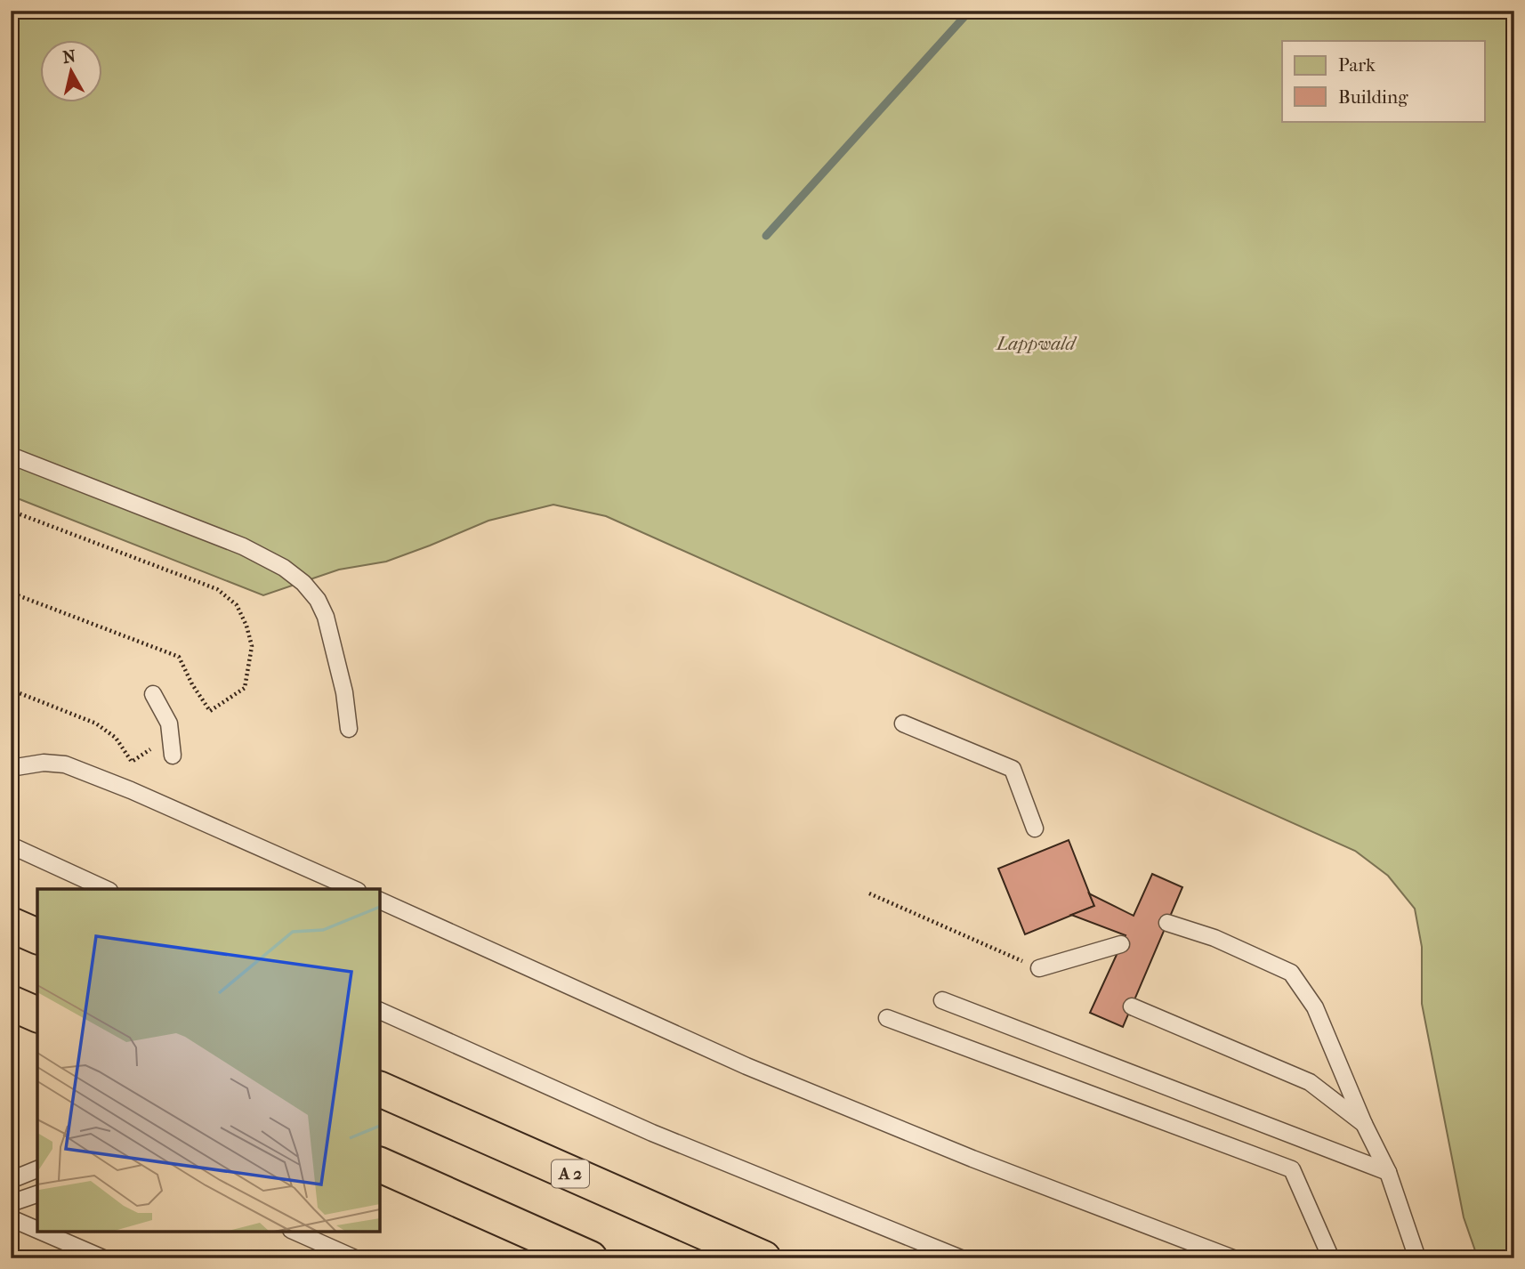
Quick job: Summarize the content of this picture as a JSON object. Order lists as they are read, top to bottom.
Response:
{
  "streets": {
    "highway": ["A 2"]
  },
  "parks": ["Lappwald"],
  "legend": ["Park", "Building"],
  "north": "top"
}
